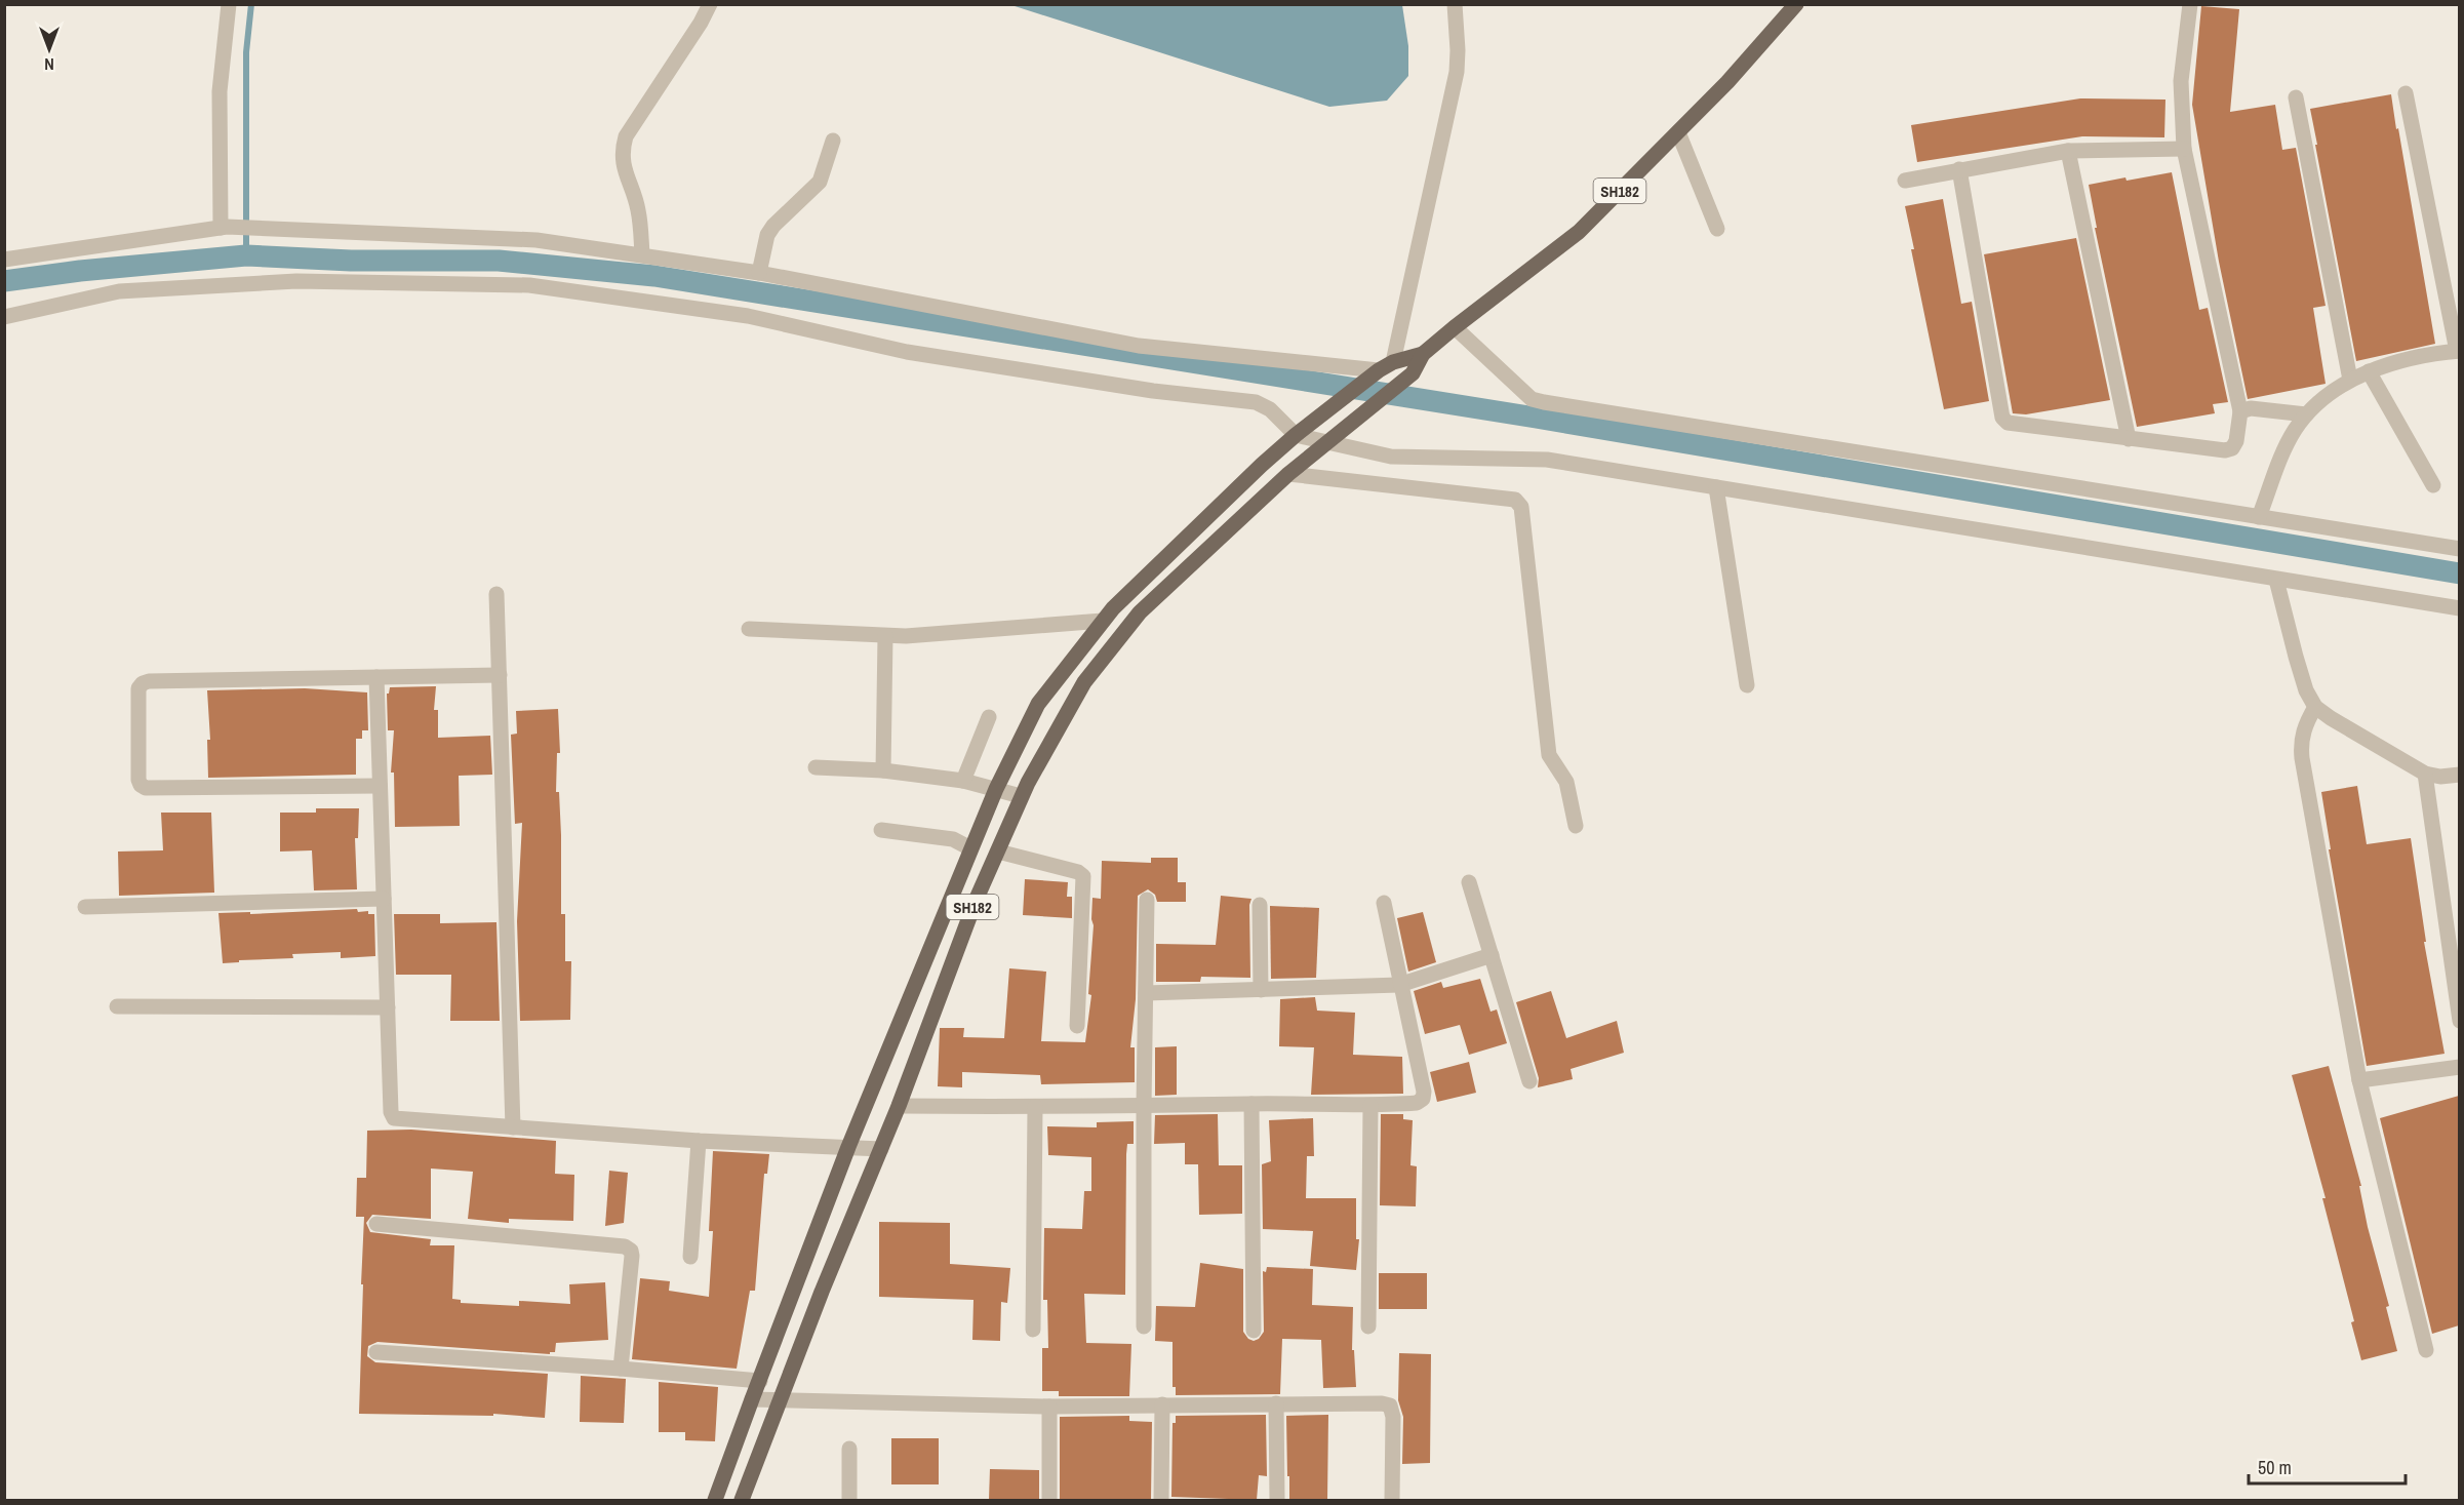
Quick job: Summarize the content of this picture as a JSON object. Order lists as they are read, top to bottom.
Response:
{
  "streets": {
    "main road": ["SH182"]
  },
  "scale_bar": "50 m",
  "north": "bottom"
}
